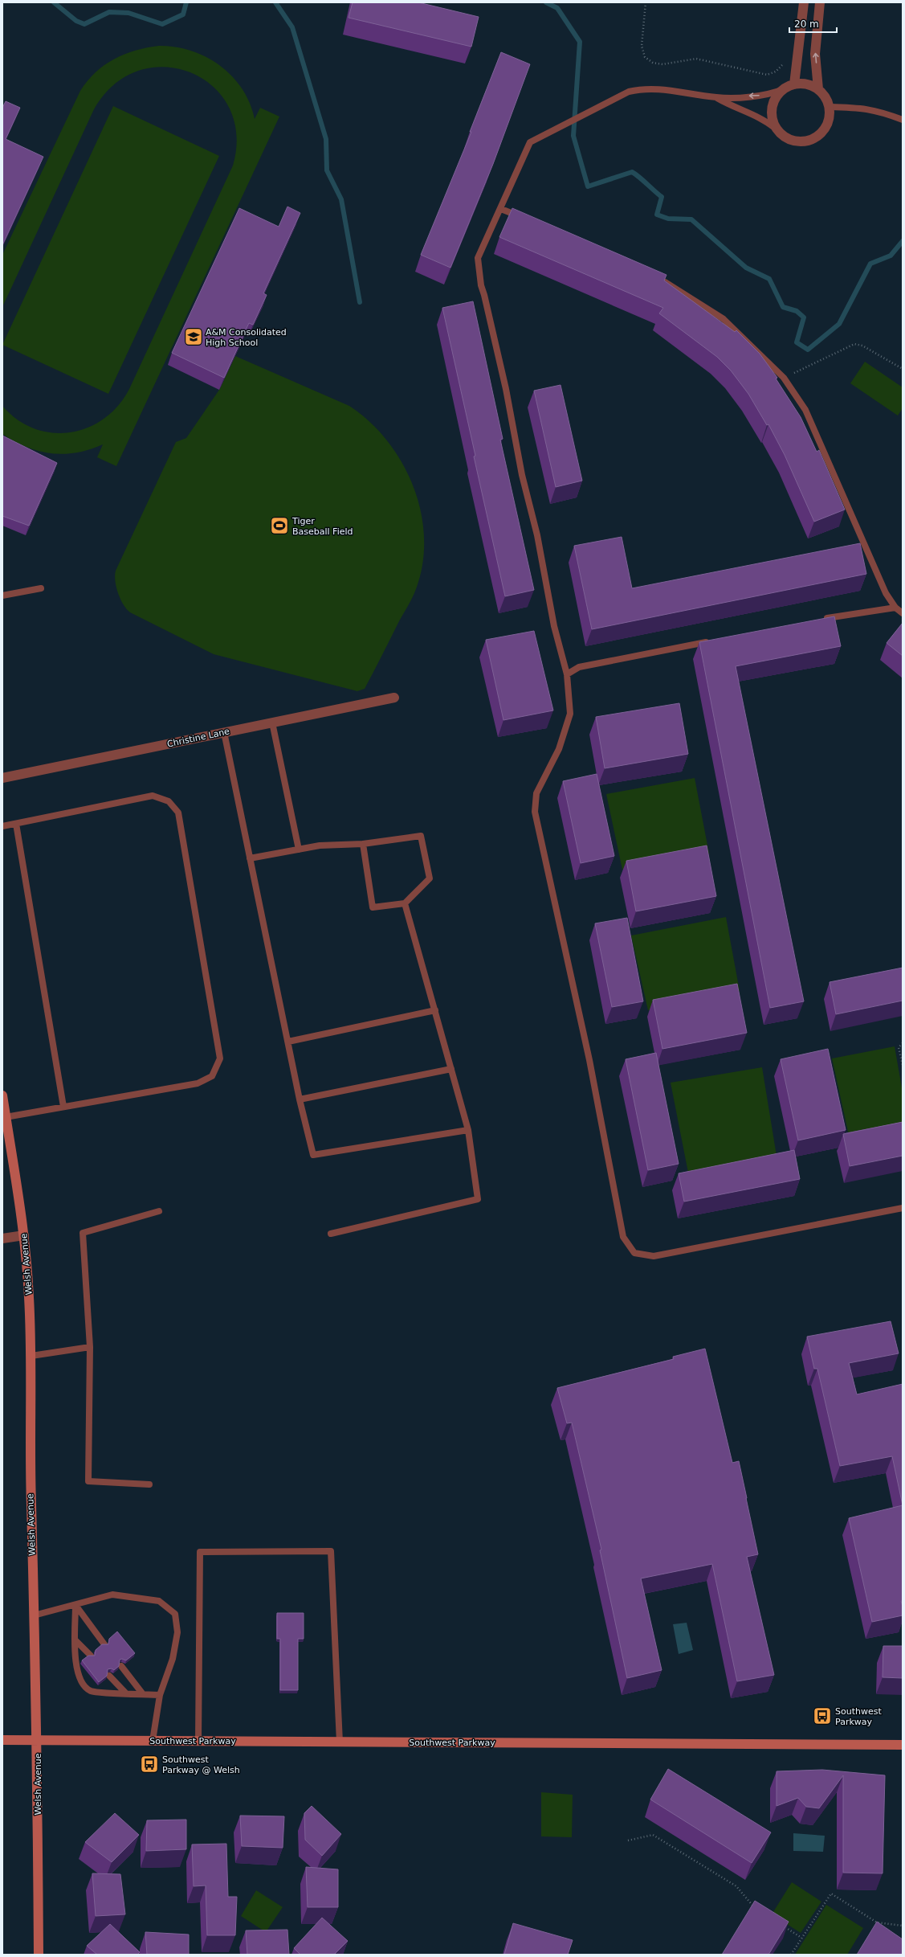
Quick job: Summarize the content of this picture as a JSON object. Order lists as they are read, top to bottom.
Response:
{
  "streets": {
    "main road": ["Welsh Avenue", "Southwest Parkway"],
    "street": ["Christine Lane"]
  },
  "crossings": [
    ["Welsh Avenue", "Southwest Parkway"]
  ],
  "places": {
    "school or university": ["A&M Consolidated High School"],
    "sports": ["Tiger Baseball Field"],
    "bus stop": ["Southwest Parkway", "Southwest Parkway @ Welsh"]
  },
  "scale_bar": "20 m"
}
